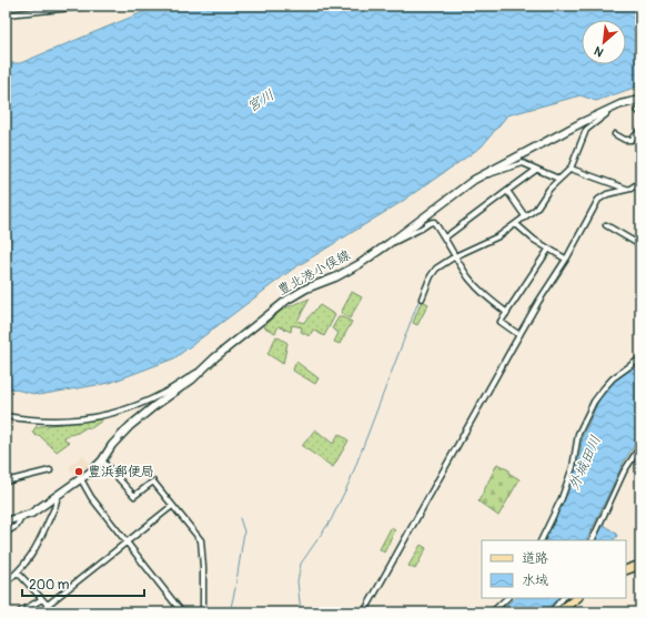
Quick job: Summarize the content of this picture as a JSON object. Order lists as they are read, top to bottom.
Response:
{
  "streets": {
    "main road": ["豊北港小俣線"]
  },
  "water": ["宮川", "外城田川"],
  "places": ["豊浜郵便局"],
  "legend": ["道路", "水域"],
  "scale_bar": "200 m",
  "north": "bottom left"
}
